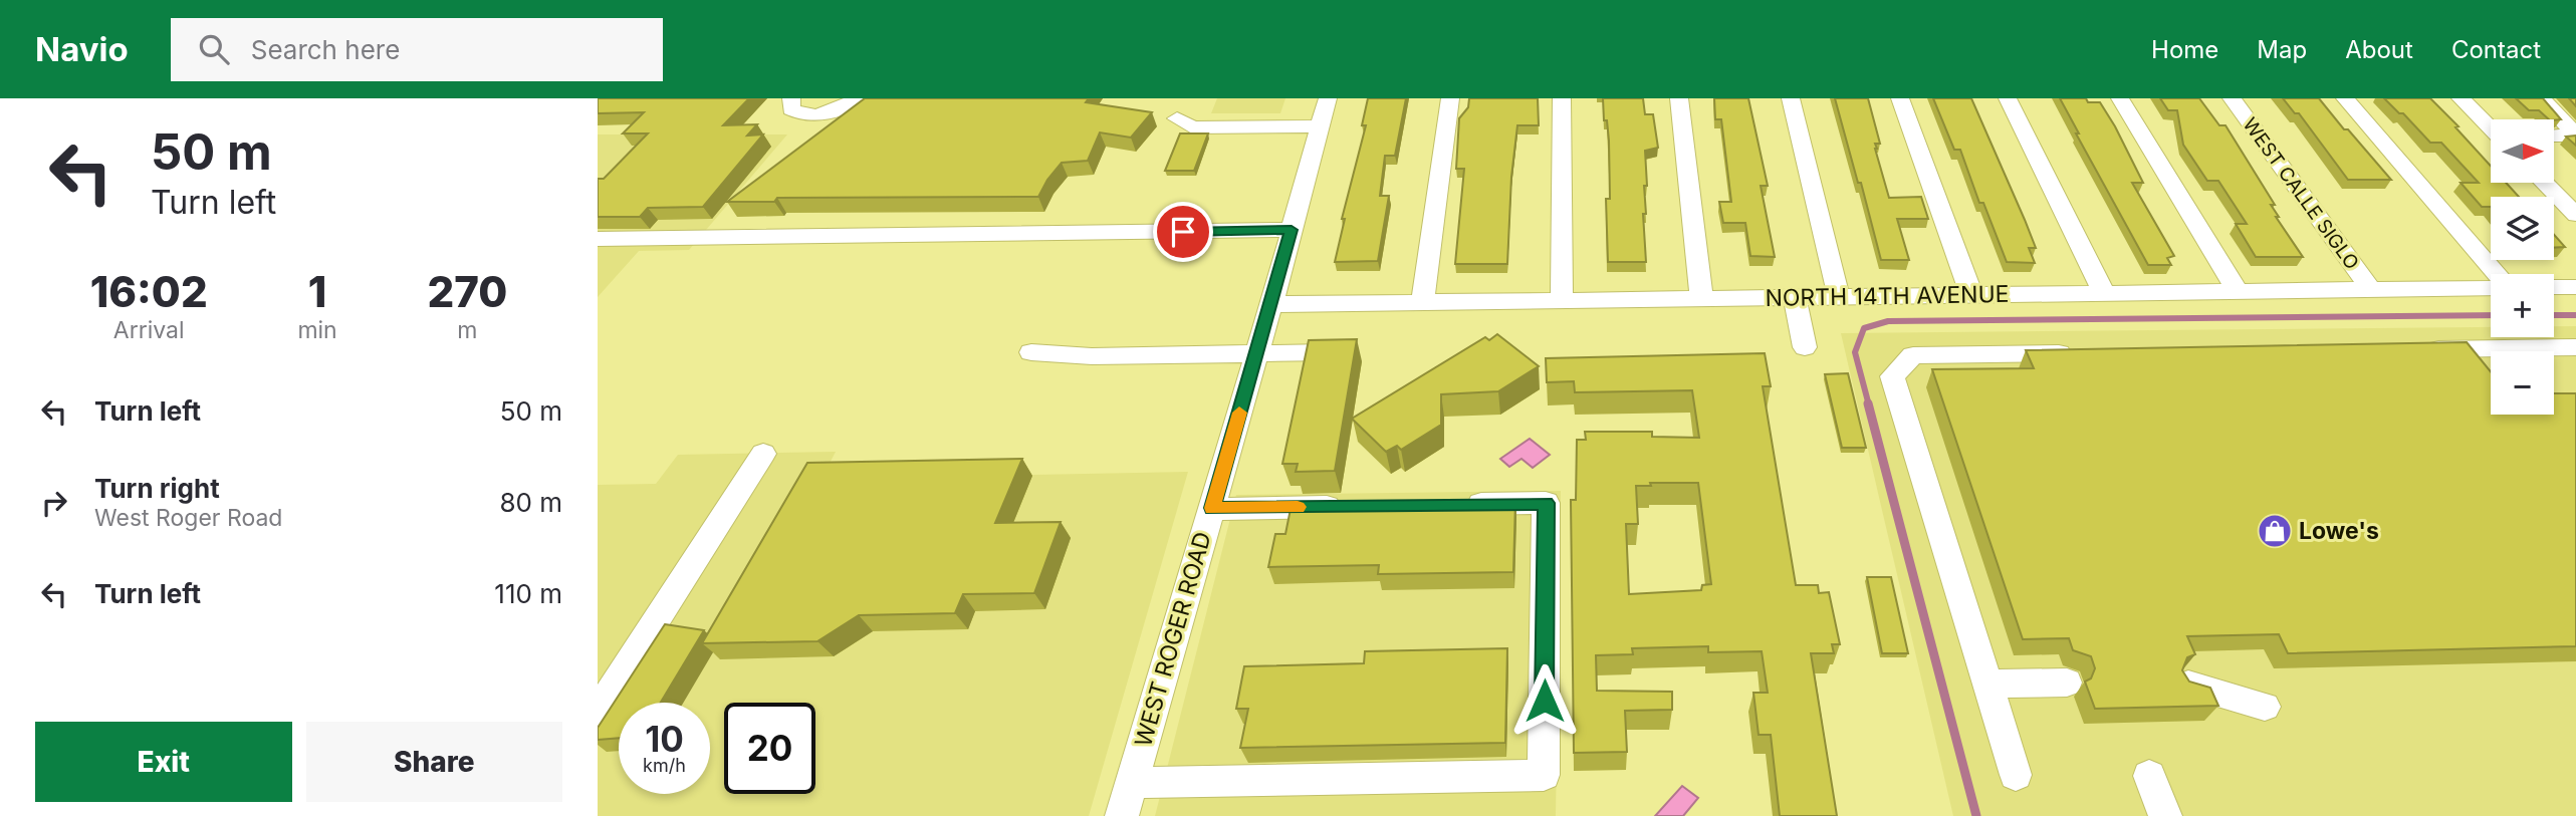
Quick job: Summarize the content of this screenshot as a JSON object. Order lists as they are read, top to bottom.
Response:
{
  "streets": {
    "street": ["WEST CALLE SIGLO", "NORTH 14TH AVENUE", "WEST ROGER ROAD"]
  },
  "crossings": [
    ["WEST CALLE SIGLO", "NORTH 14TH AVENUE"],
    ["NORTH 14TH AVENUE", "WEST ROGER ROAD"]
  ],
  "places": {
    "shop": ["Lowe's"]
  },
  "north": "right",
  "page": {
    "header": "Navio",
    "search": "Search here",
    "nav": [
      "Home",
      "Map",
      "About",
      "Contact"
    ],
    "turn": ["50 m", "Turn left"],
    "map_buttons": ["+", "−"],
    "eta": [
      "16:02",
      "Arrival",
      "1",
      "min",
      "270",
      "m"
    ],
    "list": [
      {
        "name": "Turn left",
        "value": "50 m"
      },
      {
        "name": "Turn right",
        "note": "West Roger Road",
        "value": "80 m"
      },
      {
        "name": "Turn left",
        "value": "110 m"
      }
    ],
    "speed": "10 km/h",
    "limit": "20",
    "buttons": ["Exit", "Share"]
  }
}
